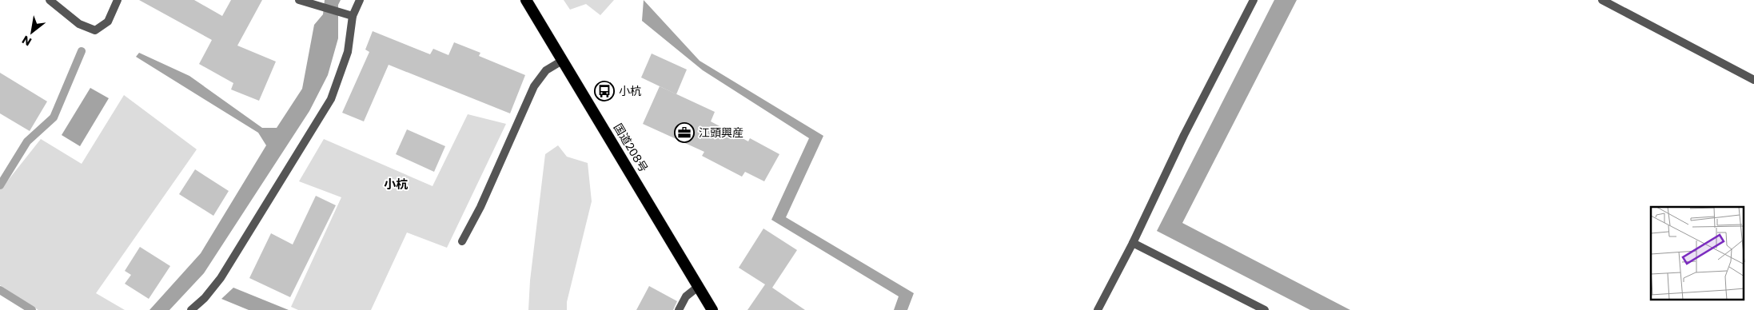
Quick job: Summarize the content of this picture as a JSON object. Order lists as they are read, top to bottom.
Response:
{
  "streets": {
    "highway": ["国道208号"]
  },
  "districts": ["小杭"],
  "places": {
    "bus stop": ["小杭"],
    "office": ["江頭興産"]
  },
  "north": "bottom left"
}
